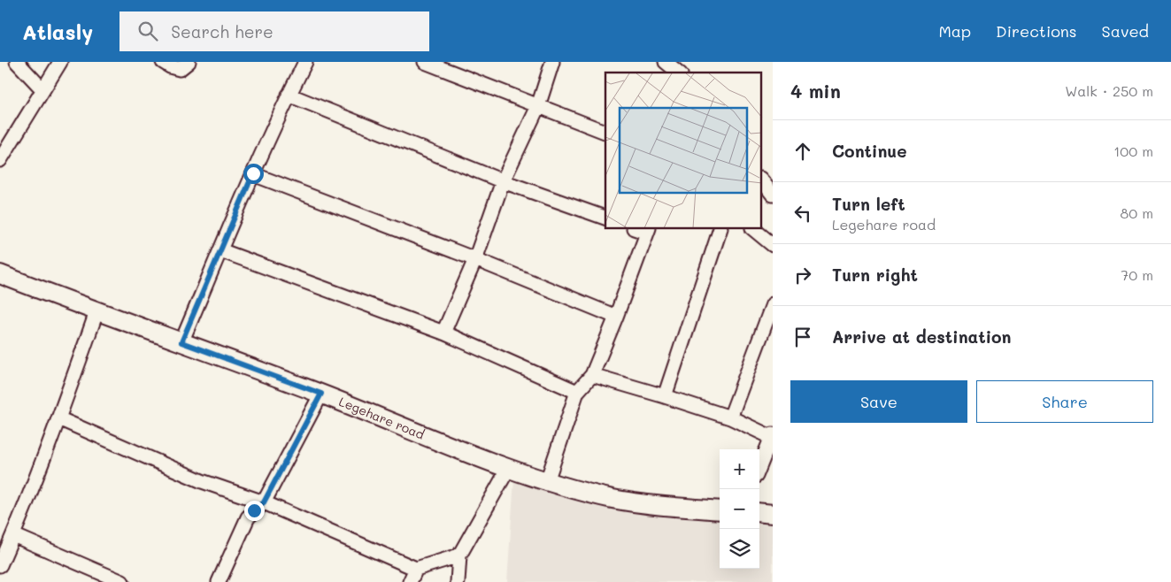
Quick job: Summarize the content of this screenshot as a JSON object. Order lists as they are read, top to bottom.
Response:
{
  "streets": {
    "main road": ["Legehare road"]
  },
  "page": {
    "header": "Atlasly",
    "search": "Search here",
    "nav": ["Map", "Directions", "Saved"],
    "heading": ["4 min", "Walk · 250 m"],
    "list": [
      ["Continue", "100 m"],
      ["Turn left", "Legehare road", "80 m"],
      ["Turn right", "70 m"],
      "Arrive at destination"
    ],
    "buttons": ["Save", "Share"],
    "map_buttons": ["+", "−"]
  }
}
